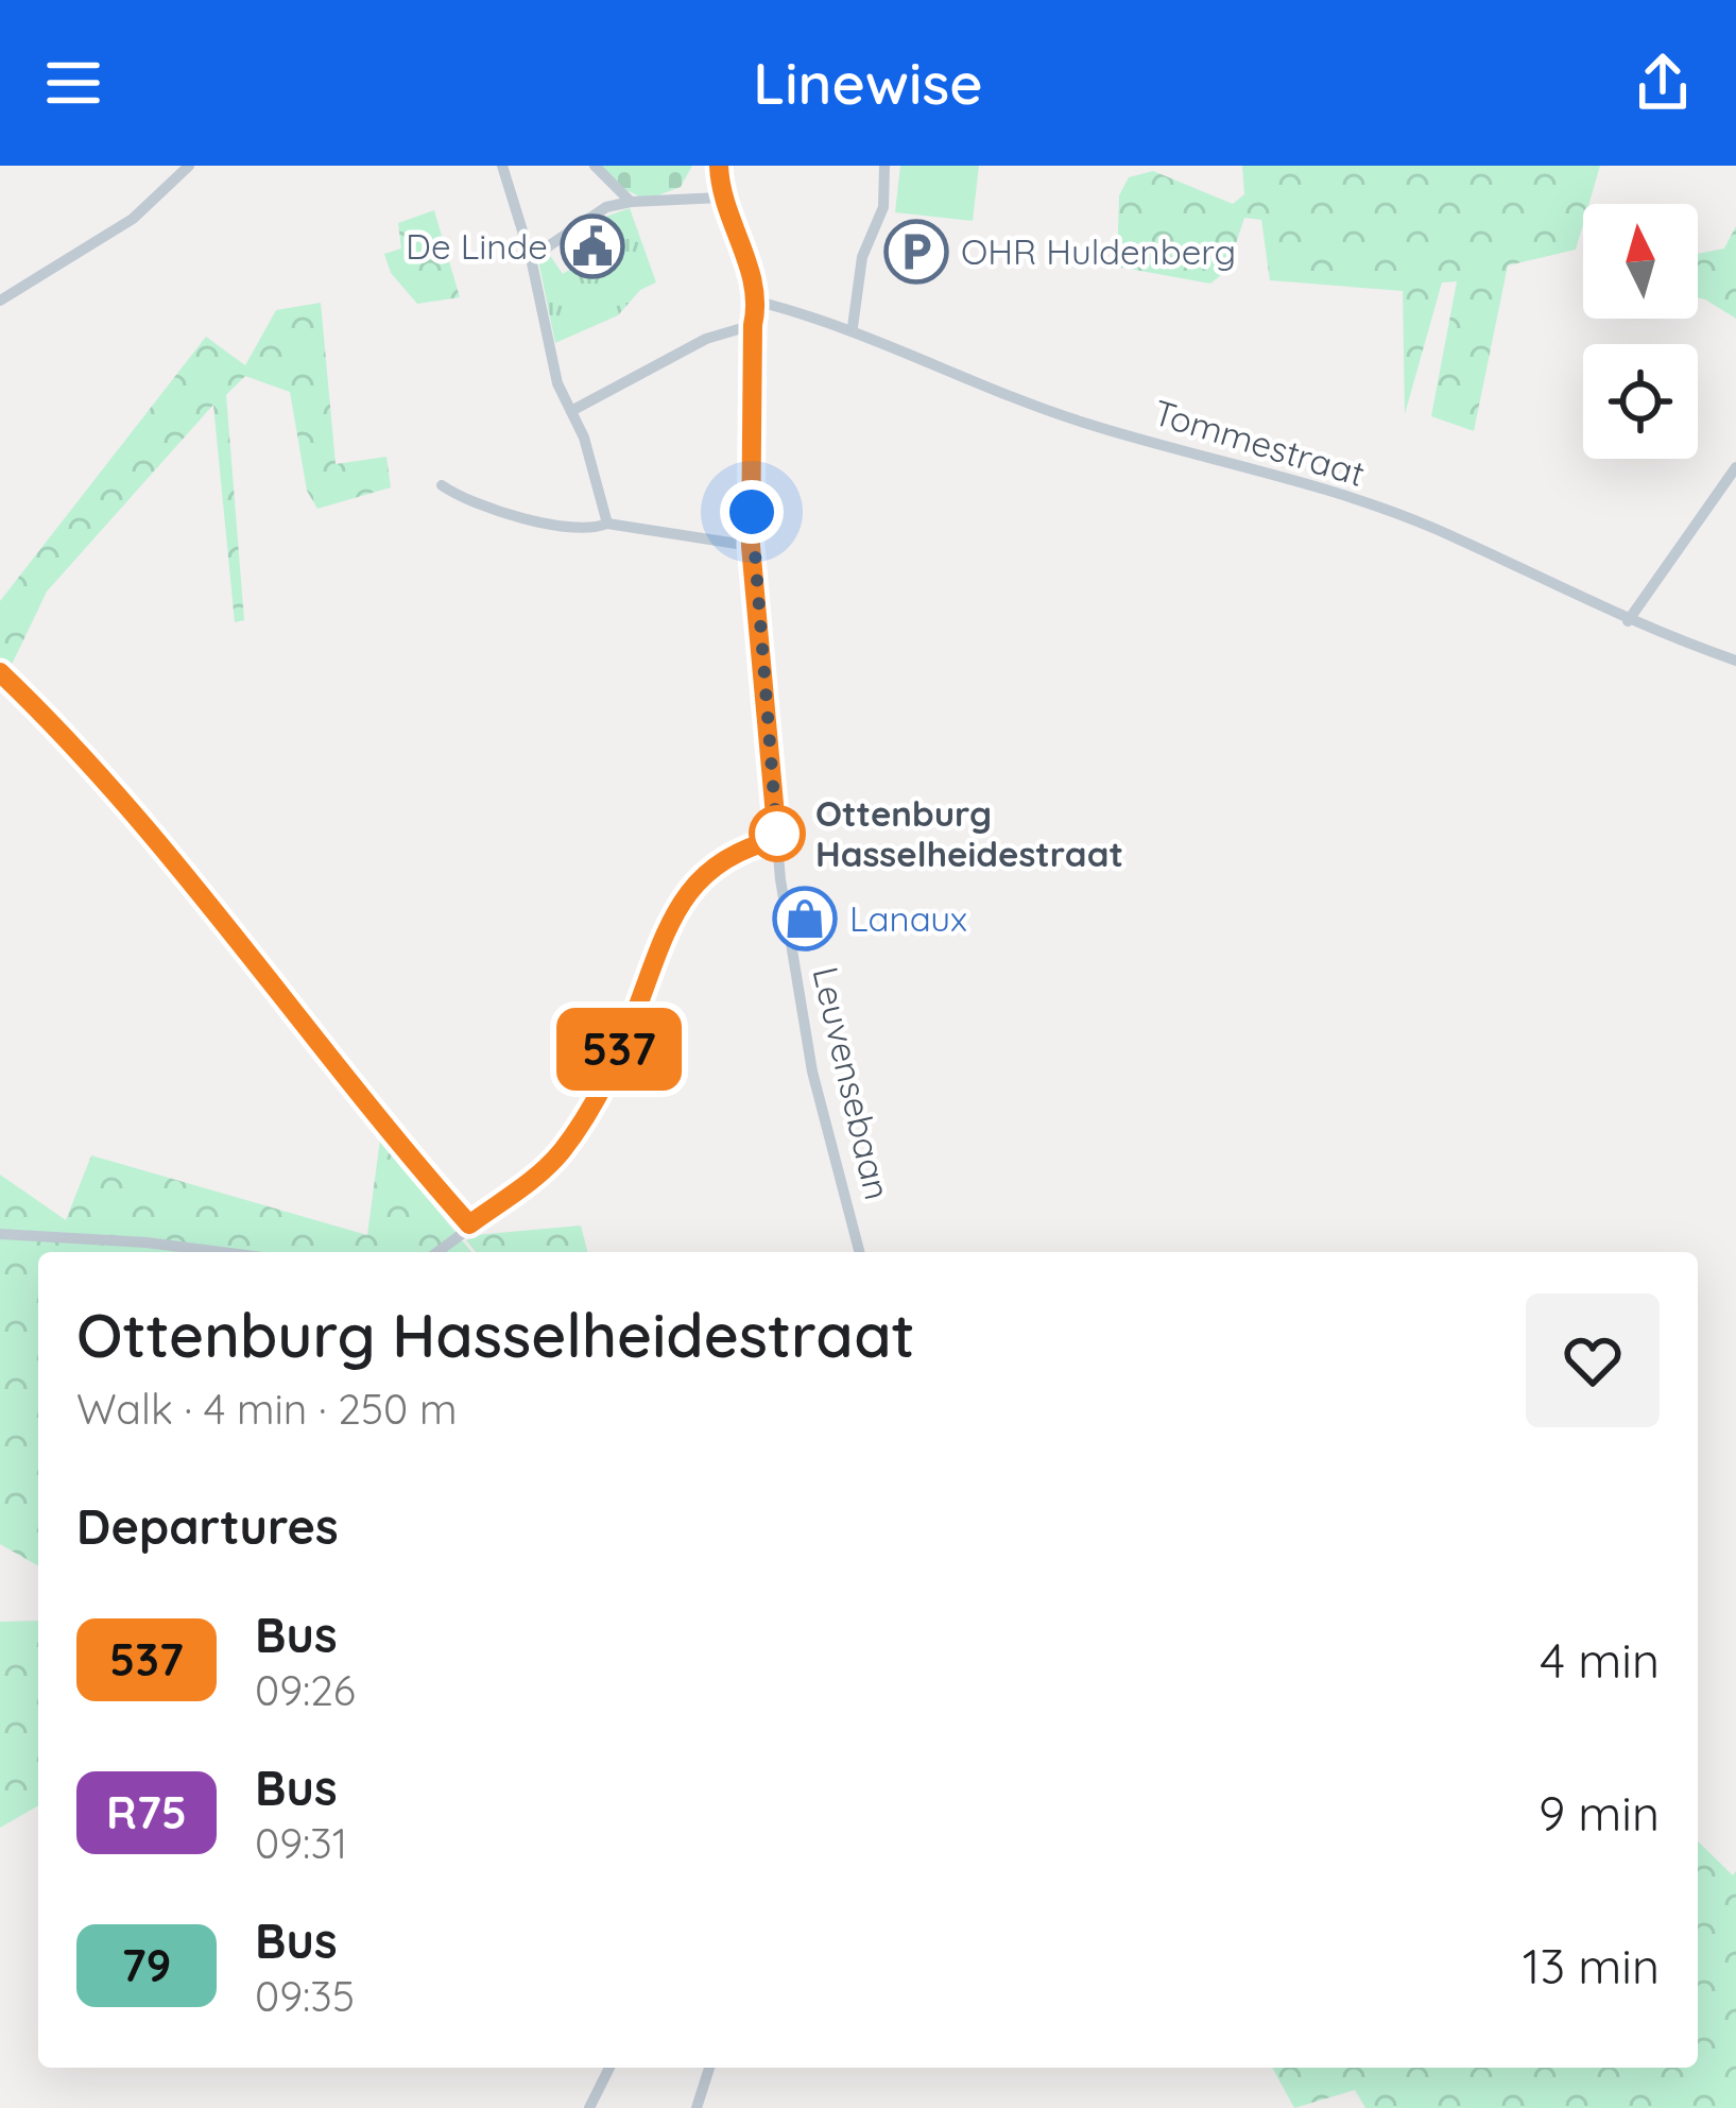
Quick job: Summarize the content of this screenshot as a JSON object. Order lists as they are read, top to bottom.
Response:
{
  "streets": {
    "street": ["Tommestraat", "Leuvensebaan"]
  },
  "crossings": [
    ["Tommestraat", "Leuvensebaan"]
  ],
  "places": {
    "public building": ["De Linde"],
    "parking": ["OHR Huldenberg"],
    "other": ["Ottenburg Hasselheidestraat"],
    "shop": ["Lanaux"]
  },
  "lines": ["bus line 537"],
  "north": "top",
  "page": {
    "header": "Linewise",
    "on_map": "537",
    "heading": [
      ["Ottenburg Hasselheidestraat", "Walk · 4 min · 250 m"],
      "Departures"
    ],
    "list": [
      {
        "mark": "537",
        "name": "Bus",
        "note": "09:26",
        "value": "4 min"
      },
      {
        "mark": "R75",
        "name": "Bus",
        "note": "09:31",
        "value": "9 min"
      },
      {
        "mark": "79",
        "name": "Bus",
        "note": "09:35",
        "value": "13 min"
      }
    ]
  }
}
